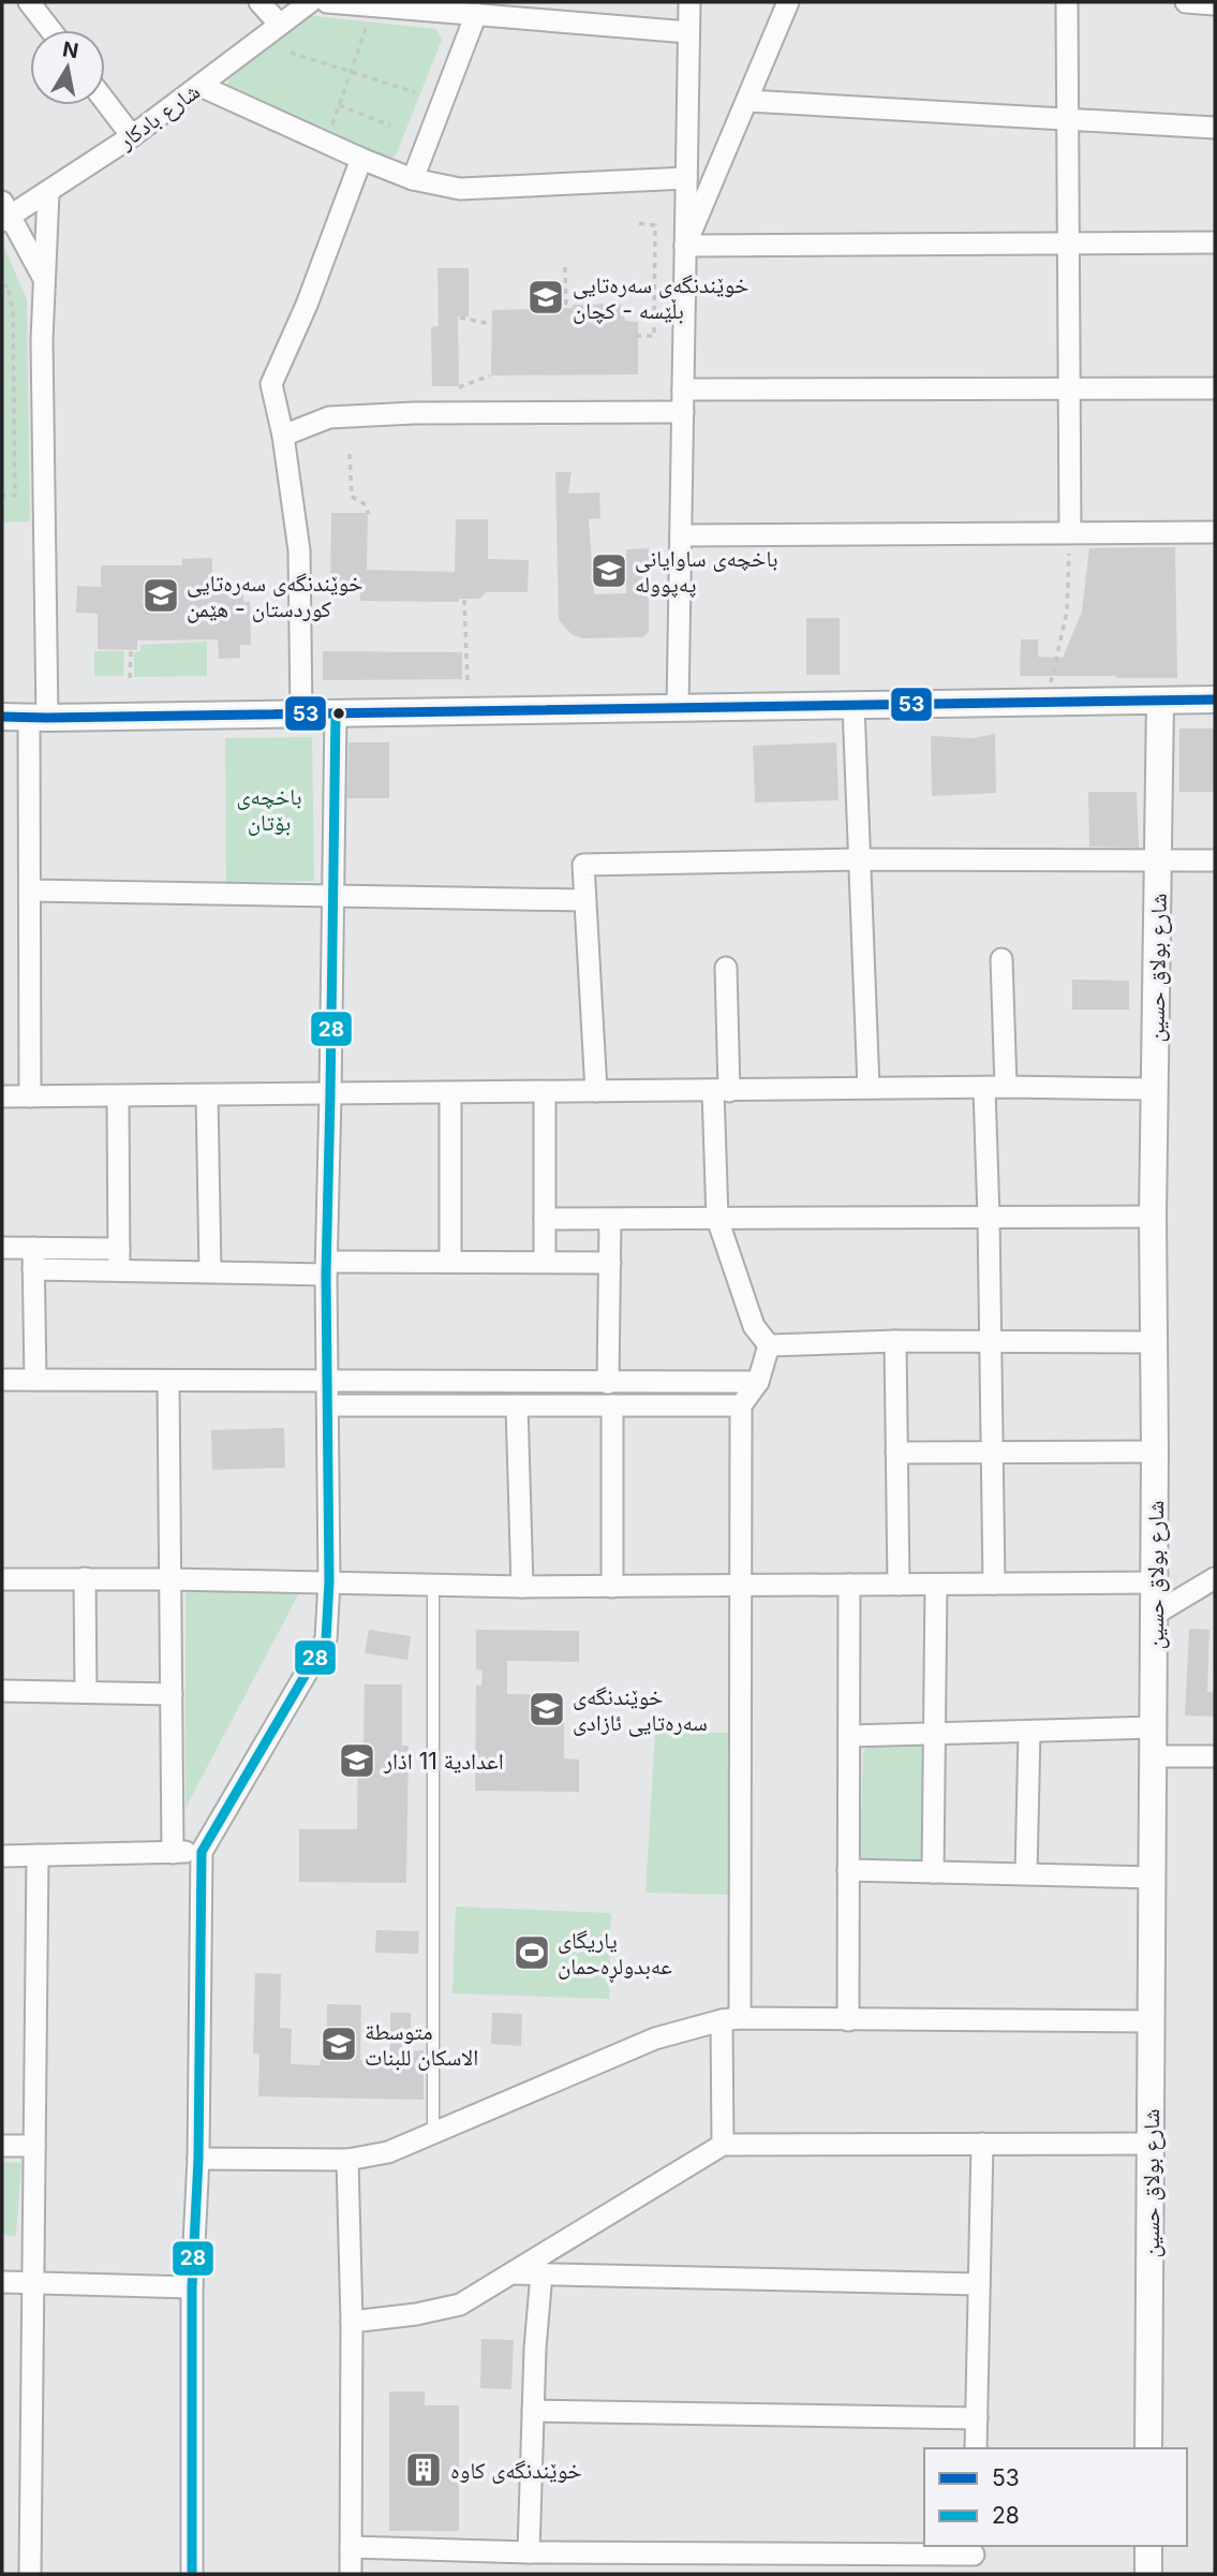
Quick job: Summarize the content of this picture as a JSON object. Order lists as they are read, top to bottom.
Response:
{
  "streets": {
    "street": ["شارع بادكار", "شارع بولاق حسين"]
  },
  "parks": ["باخچەی بۆتان"],
  "places": {
    "school or university": [
      "خوێندنگەی سەرەتایی بڵێسە - کچان",
      "باخچەی ساوایانی پەپوولە",
      "خوێندنگەی سەرەتایی کوردستان - هێمن",
      "خوێندنگەی سەرەتایی ئازادی",
      "اعدادية 11 اذار",
      "متوسطة الاسكان للبنات"
    ],
    "sports": ["یاریگای عەبدولڕەحمان"],
    "building": ["خوێندنگەی کاوە"]
  },
  "lines": ["transit line 53", "transit line 28"],
  "legend": ["53", "28"],
  "north": "top"
}
